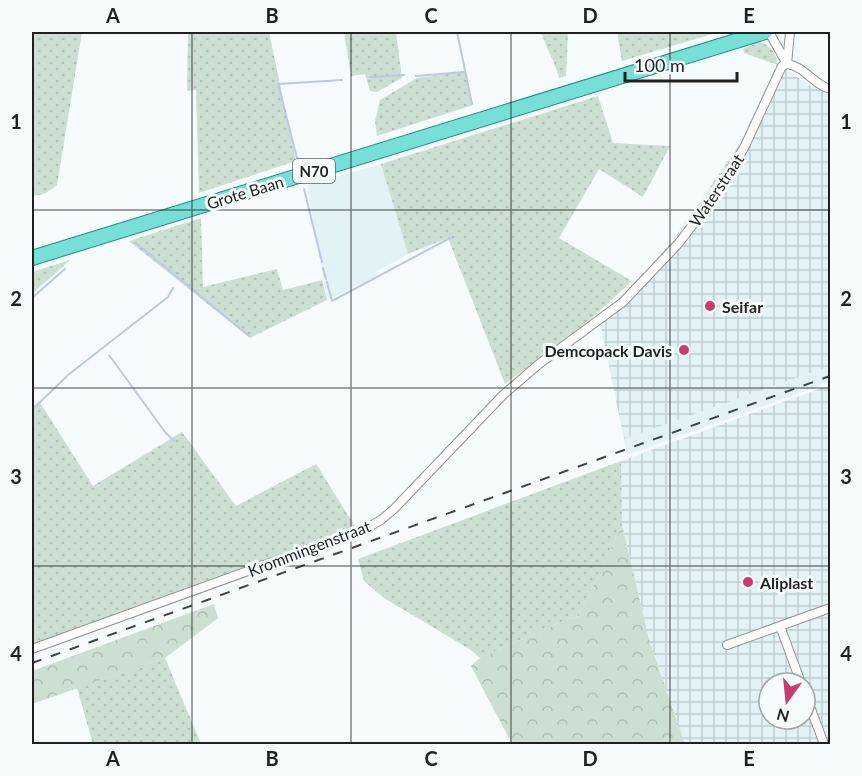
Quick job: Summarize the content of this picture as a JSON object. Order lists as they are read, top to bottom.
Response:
{
  "streets": {
    "main road": ["N70", "Grote Baan"],
    "street": ["Waterstraat", "Krommingenstraat"]
  },
  "crossings": [
    ["Waterstraat", "Krommingenstraat"]
  ],
  "places": ["Seifar", "Demcopack Davis", "Aliplast"],
  "scale_bar": "100 m",
  "north": "bottom",
  "grid": {
    "columns": [
      "A",
      "B",
      "C",
      "D",
      "E"
    ],
    "rows": [
      "1",
      "2",
      "3",
      "4"
    ]
  }
}
